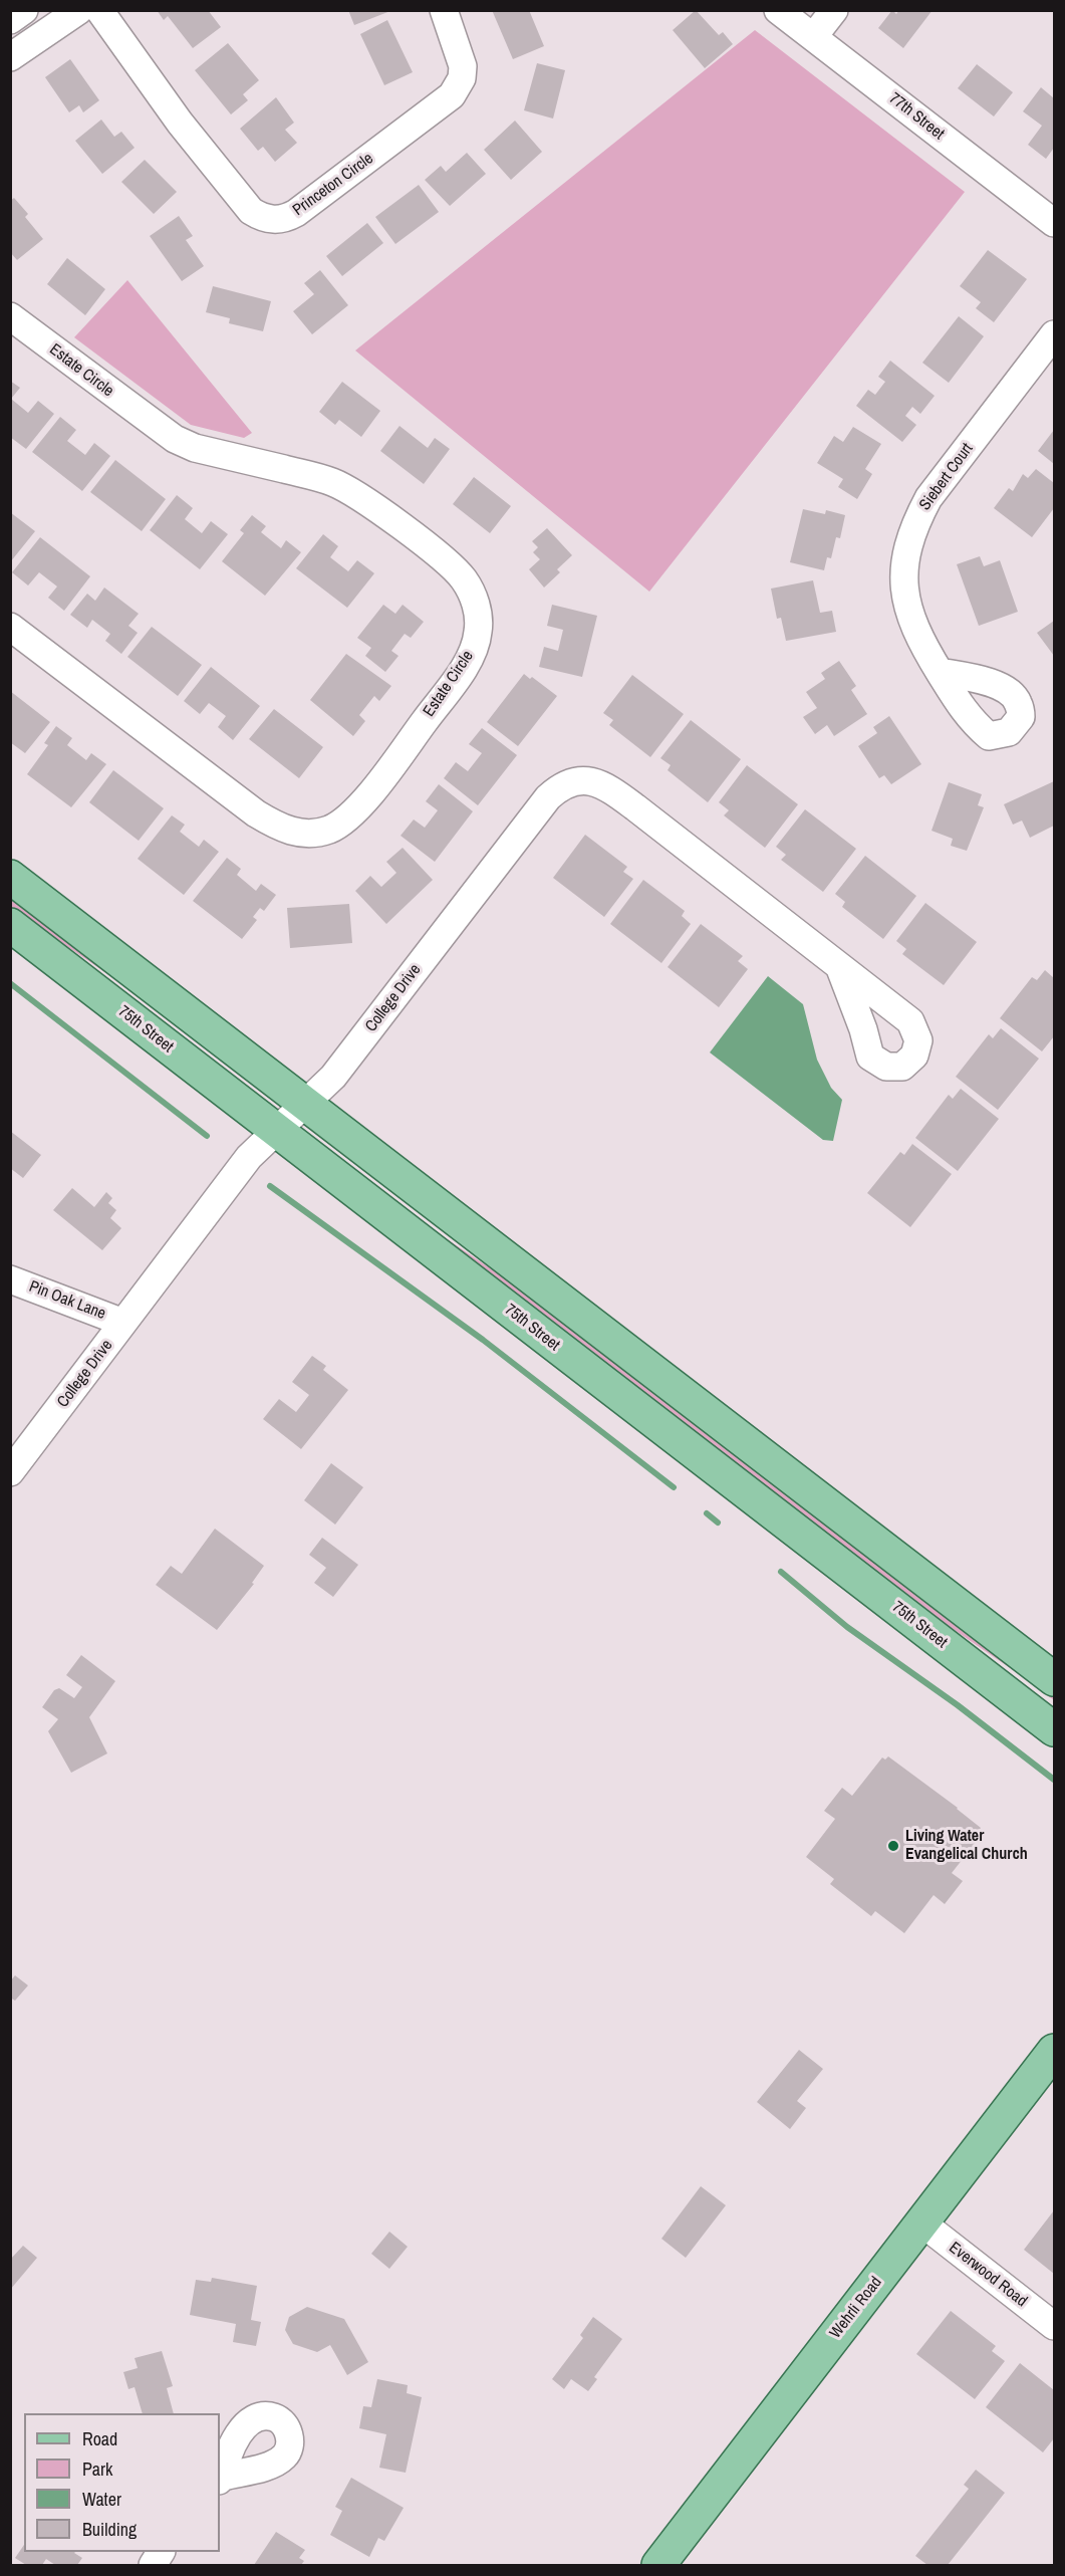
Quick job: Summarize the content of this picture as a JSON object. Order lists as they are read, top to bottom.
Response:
{
  "streets": {
    "main road": ["75th Street", "Wehrli Road"],
    "street": [
      "77th Street",
      "Princeton Circle",
      "Estate Circle",
      "Siebert Court",
      "College Drive",
      "Pin Oak Lane",
      "Everwood Road"
    ]
  },
  "crossings": [
    ["College Drive", "75th Street"],
    ["College Drive", "Pin Oak Lane"],
    ["Everwood Road", "Wehrli Road"]
  ],
  "places": ["Living Water Evangelical Church"],
  "legend": [
    "Road",
    "Park",
    "Water",
    "Building"
  ]
}
